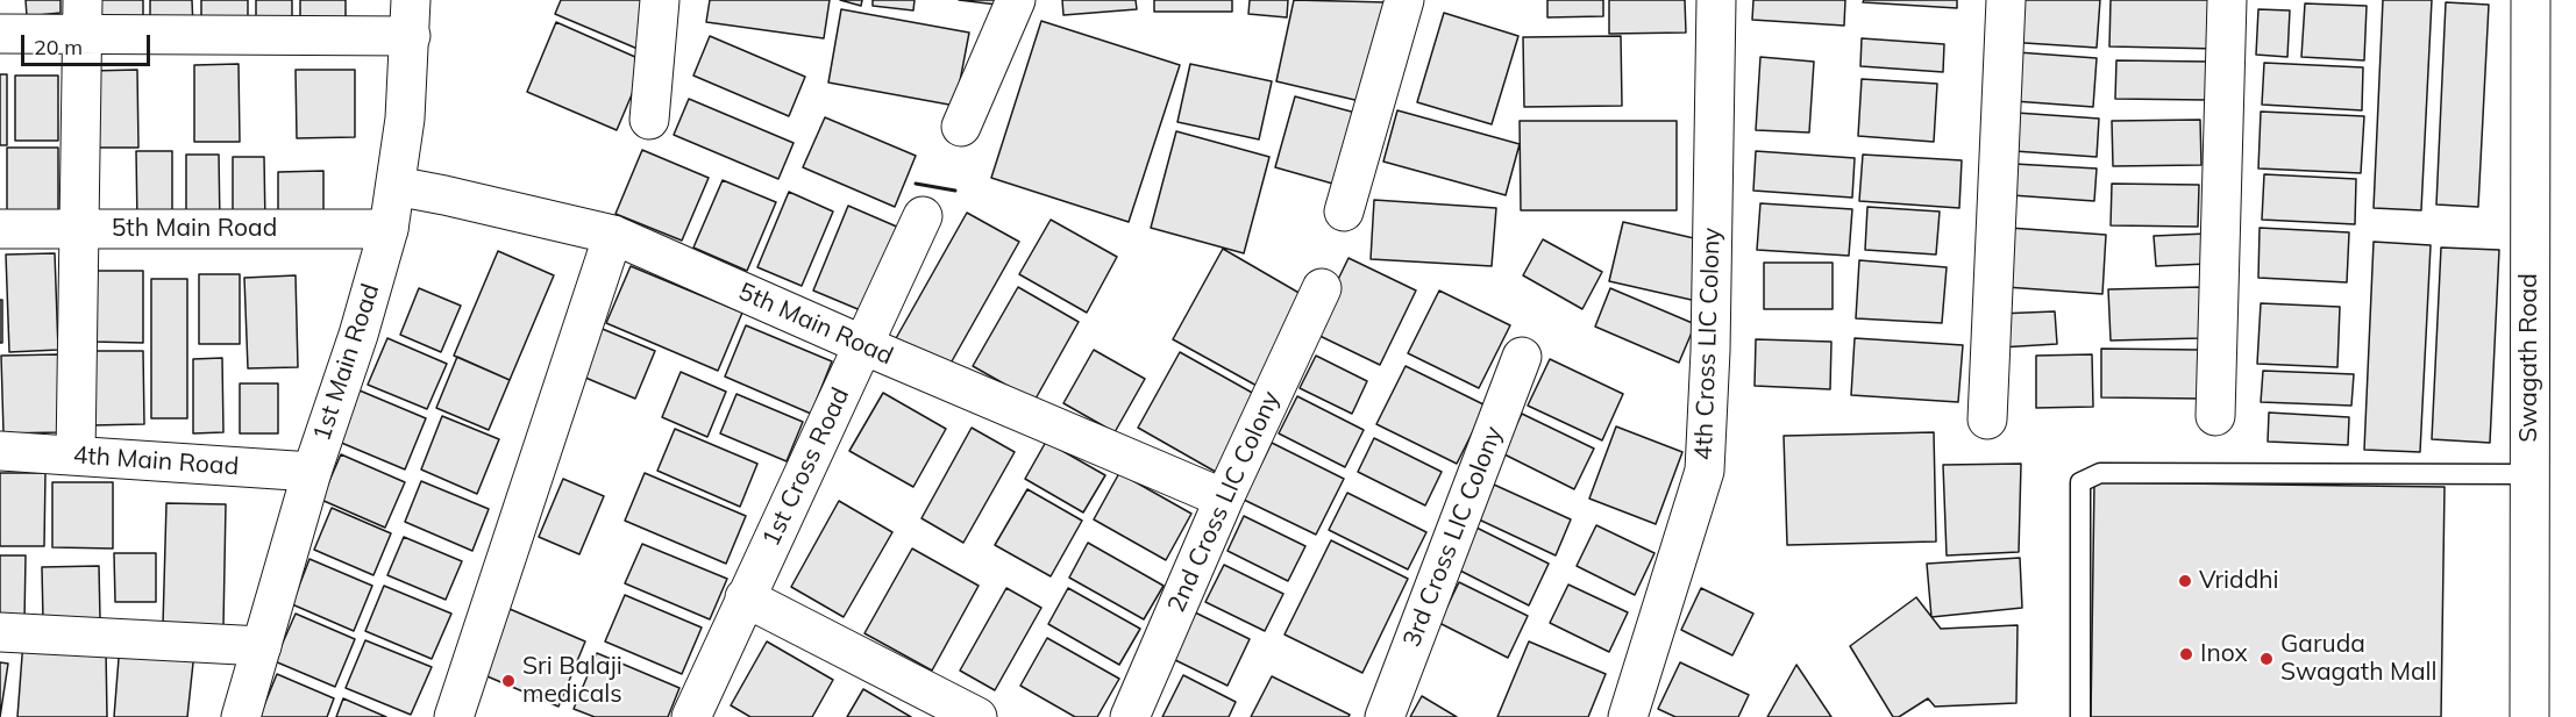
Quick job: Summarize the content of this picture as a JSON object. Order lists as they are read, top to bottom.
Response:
{
  "streets": {
    "street": [
      "5th Main Road",
      "4th Cross LIC Colony",
      "Swagath Road",
      "1st Main Road",
      "4th Main Road",
      "1st Cross Road",
      "2nd Cross LIC Colony",
      "3rd Cross LIC Colony"
    ]
  },
  "crossings": [
    ["5th Main Road", "1st Main Road"],
    ["5th Main Road", "1st Cross Road"],
    ["5th Main Road", "2nd Cross LIC Colony"],
    ["1st Main Road", "4th Main Road"]
  ],
  "places": [
    "Vriddhi",
    "Inox",
    "Garuda Swagath Mall",
    "Sri Balaji medicals"
  ],
  "scale_bar": "20 m"
}
